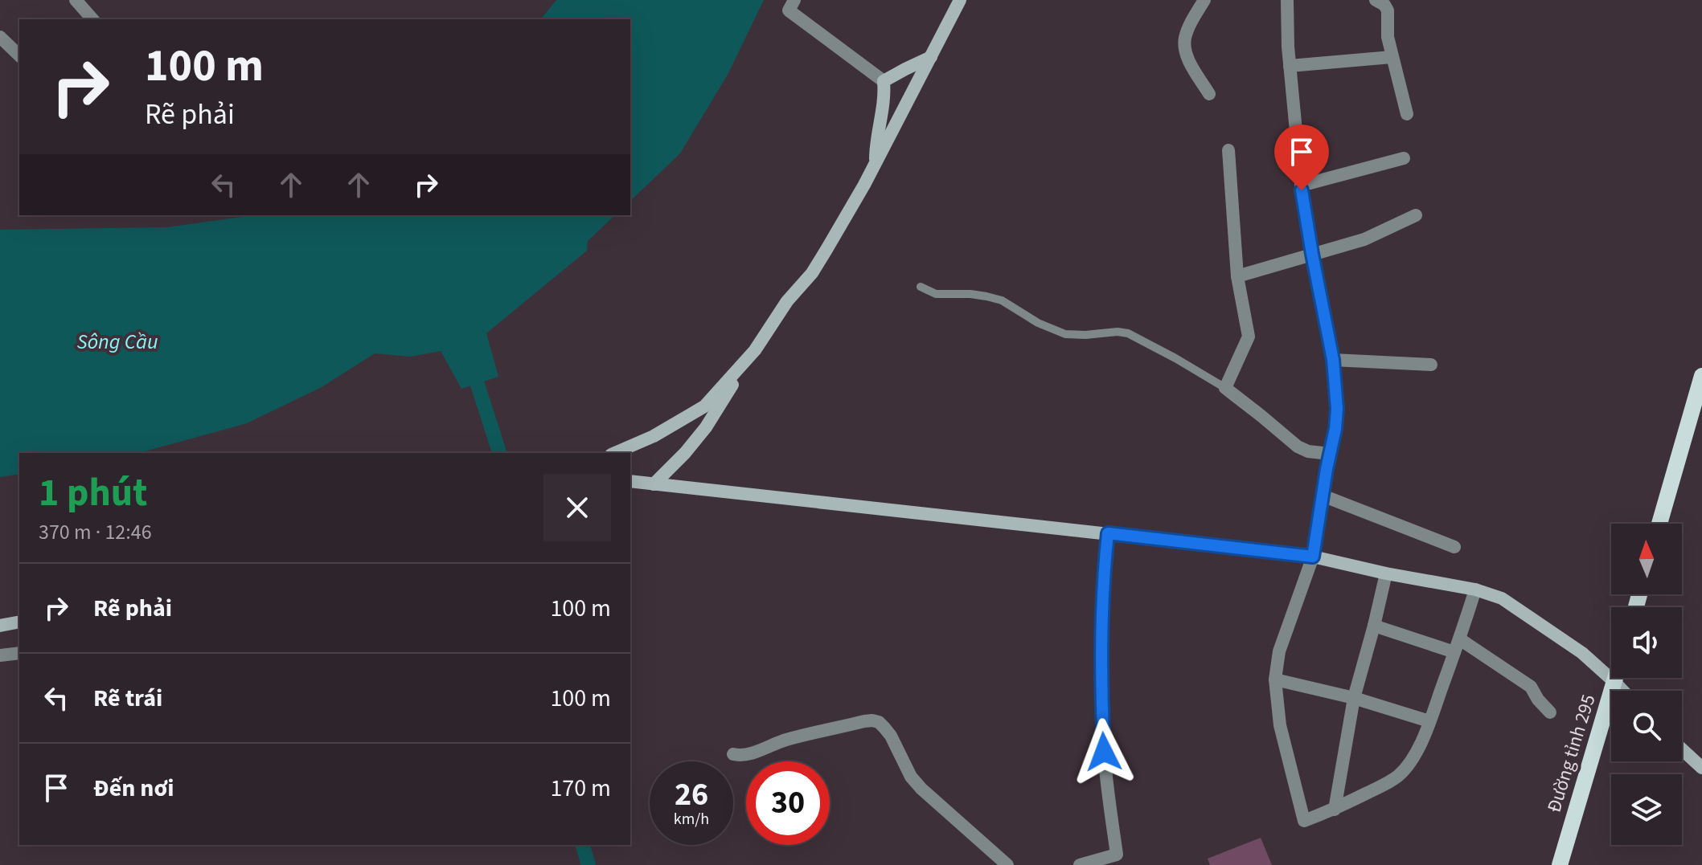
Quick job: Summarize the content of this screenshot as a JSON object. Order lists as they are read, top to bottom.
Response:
{
  "streets": {
    "main road": ["Đường tỉnh 295"]
  },
  "water": ["Sông Cầu"],
  "north": "top",
  "page": {
    "turn": ["100 m", "Rẽ phải"],
    "heading": ["1 phút", "370 m · 12:46"],
    "list": [
      {
        "name": "Rẽ phải",
        "value": "100 m"
      },
      {
        "name": "Rẽ trái",
        "value": "100 m"
      },
      {
        "name": "Đến nơi",
        "value": "170 m"
      }
    ],
    "speed": "26 km/h",
    "limit": "30"
  }
}
